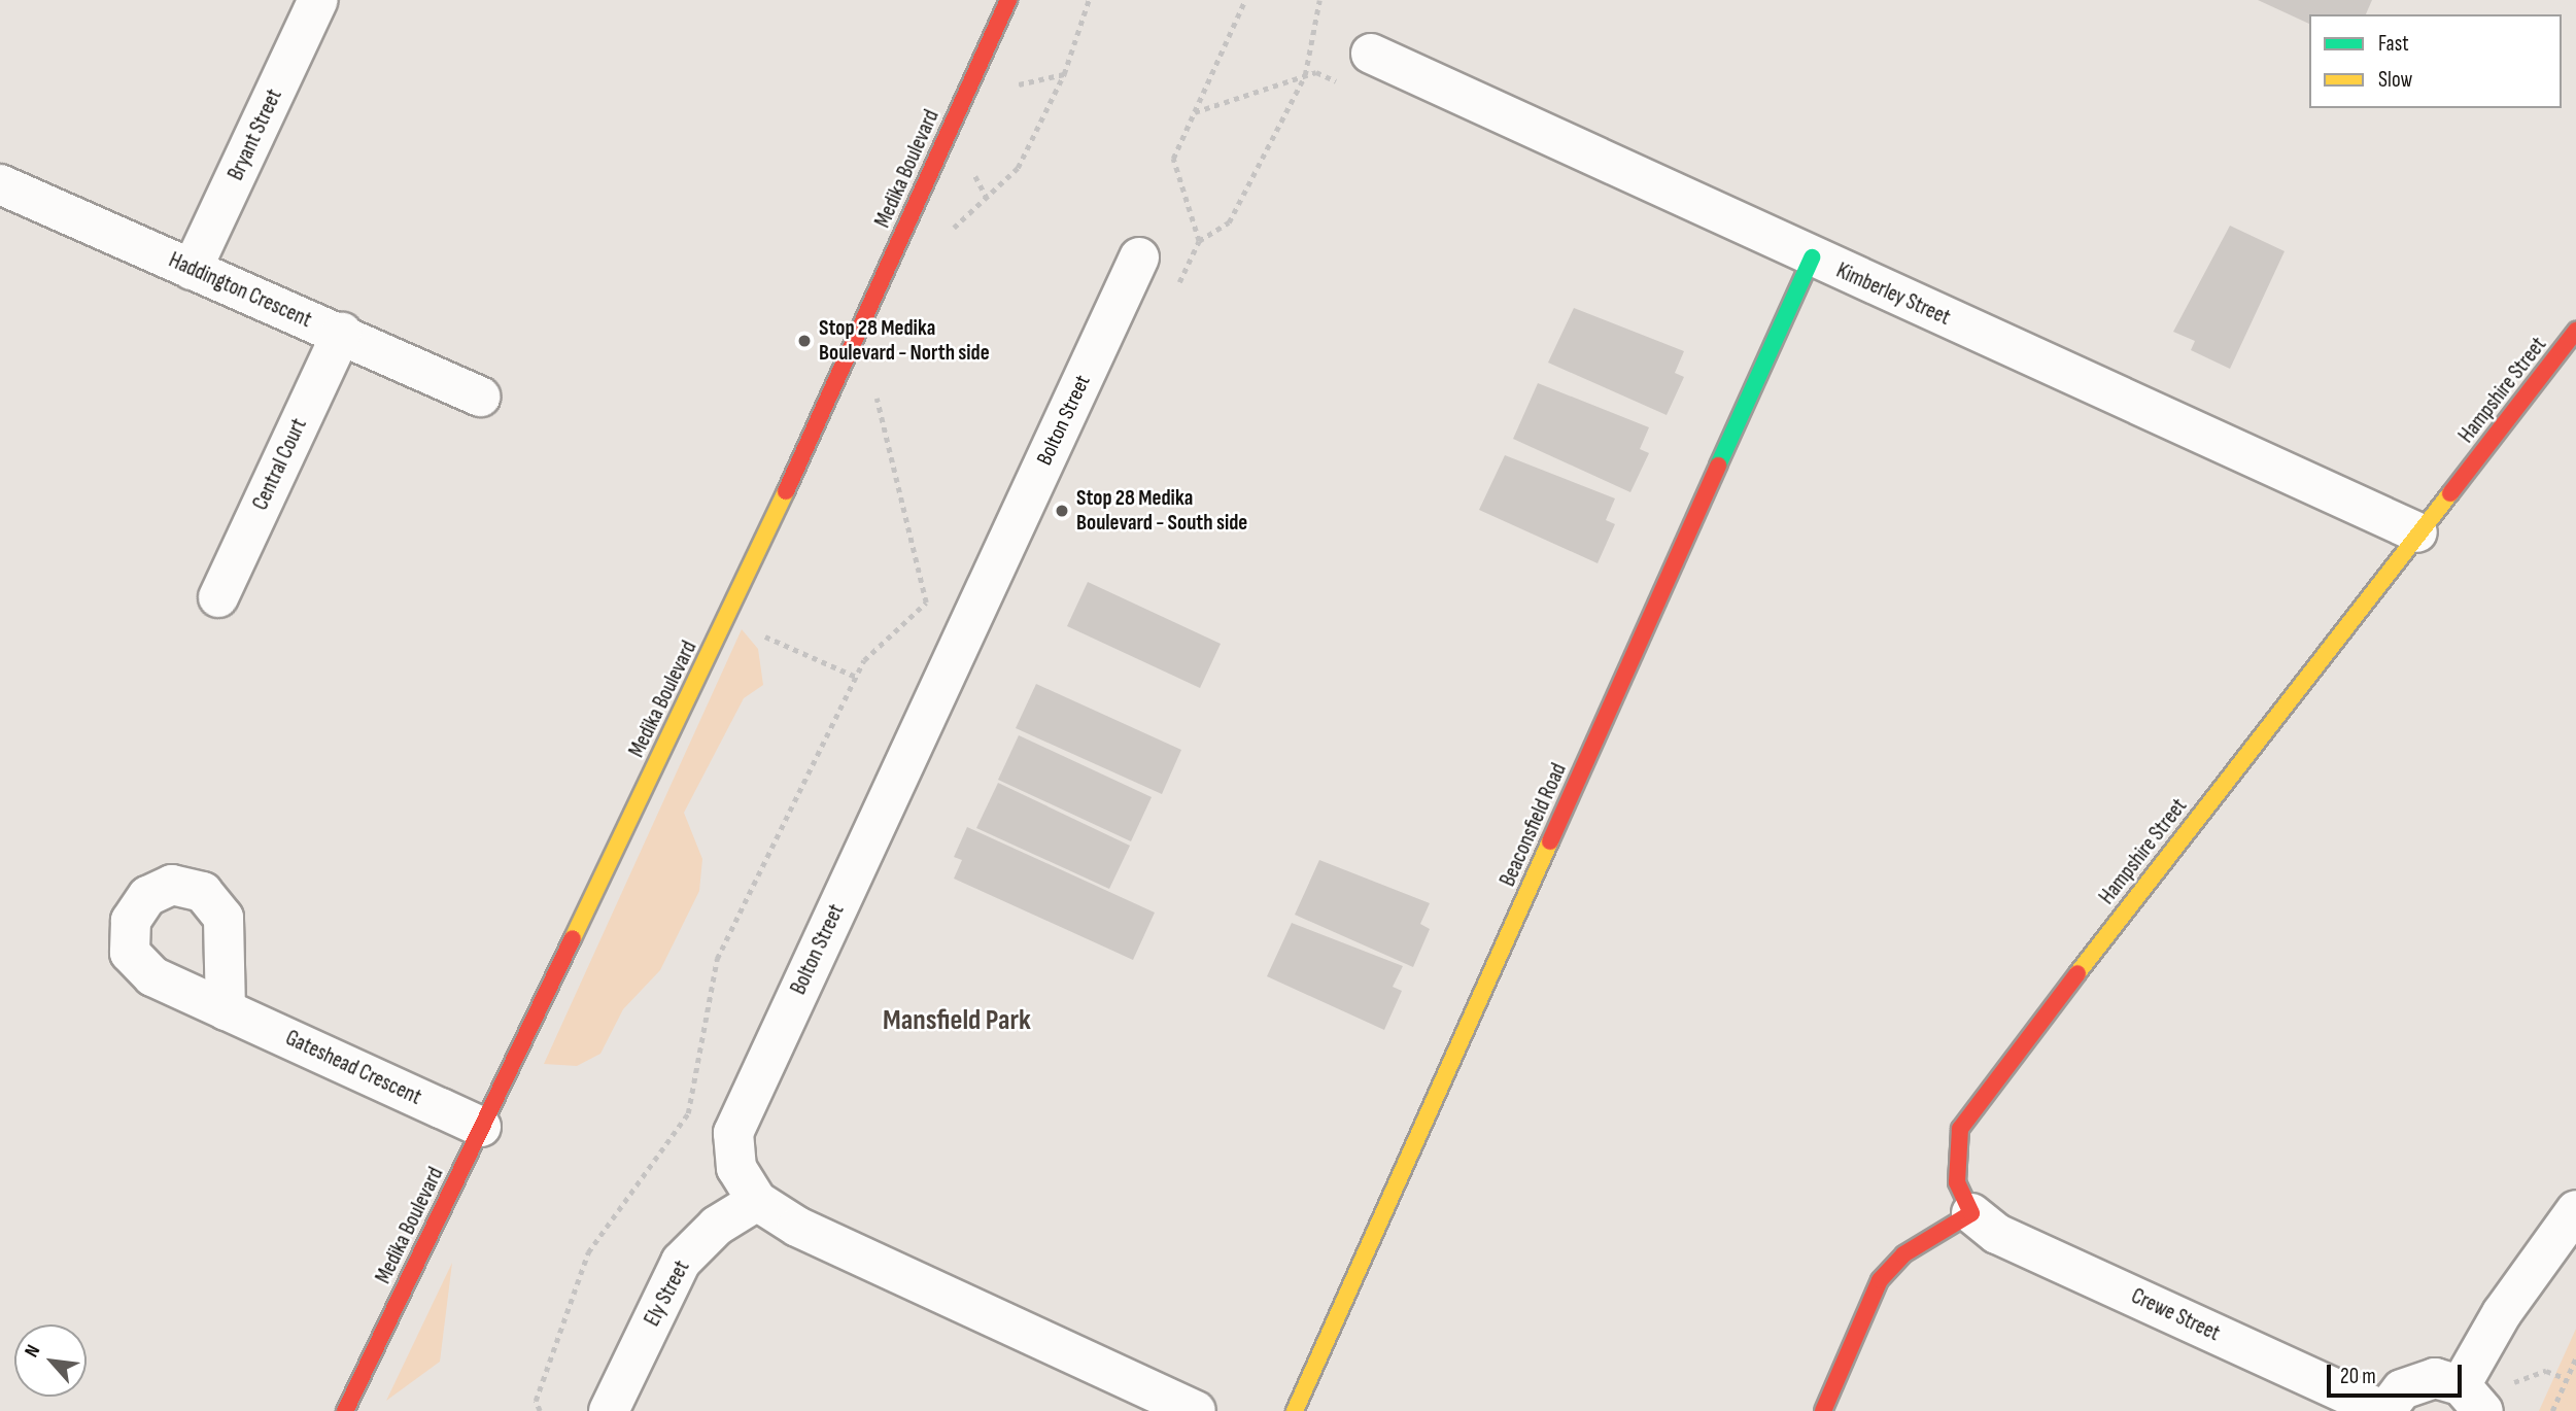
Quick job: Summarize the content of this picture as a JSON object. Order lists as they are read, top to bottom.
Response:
{
  "streets": {
    "street": [
      "Bryant Street",
      "Medika Boulevard",
      "Haddington Crescent",
      "Kimberley Street",
      "Hampshire Street",
      "Bolton Street",
      "Central Court",
      "Beaconsfield Road",
      "Gateshead Crescent",
      "Ely Street",
      "Crewe Street"
    ]
  },
  "crossings": [
    ["Bryant Street", "Haddington Crescent"],
    ["Medika Boulevard", "Gateshead Crescent"],
    ["Haddington Crescent", "Central Court"],
    ["Kimberley Street", "Hampshire Street"],
    ["Kimberley Street", "Beaconsfield Road"],
    ["Hampshire Street", "Crewe Street"],
    ["Bolton Street", "Ely Street"]
  ],
  "districts": ["Mansfield Park"],
  "places": ["Stop 28 Medika Boulevard - North side", "Stop 28 Medika Boulevard - South side"],
  "legend": ["Fast", "Slow"],
  "scale_bar": "20 m",
  "north": "top left"
}
